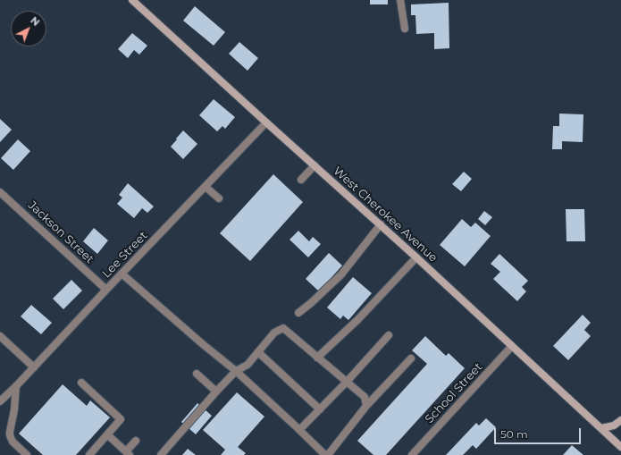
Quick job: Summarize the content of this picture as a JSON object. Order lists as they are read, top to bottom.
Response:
{
  "streets": {
    "main road": ["West Cherokee Avenue"],
    "street": ["Jackson Street", "Lee Street", "School Street"]
  },
  "crossings": [
    ["West Cherokee Avenue", "Lee Street"],
    ["West Cherokee Avenue", "School Street"],
    ["Jackson Street", "Lee Street"]
  ],
  "scale_bar": "50 m",
  "north": "top right"
}
